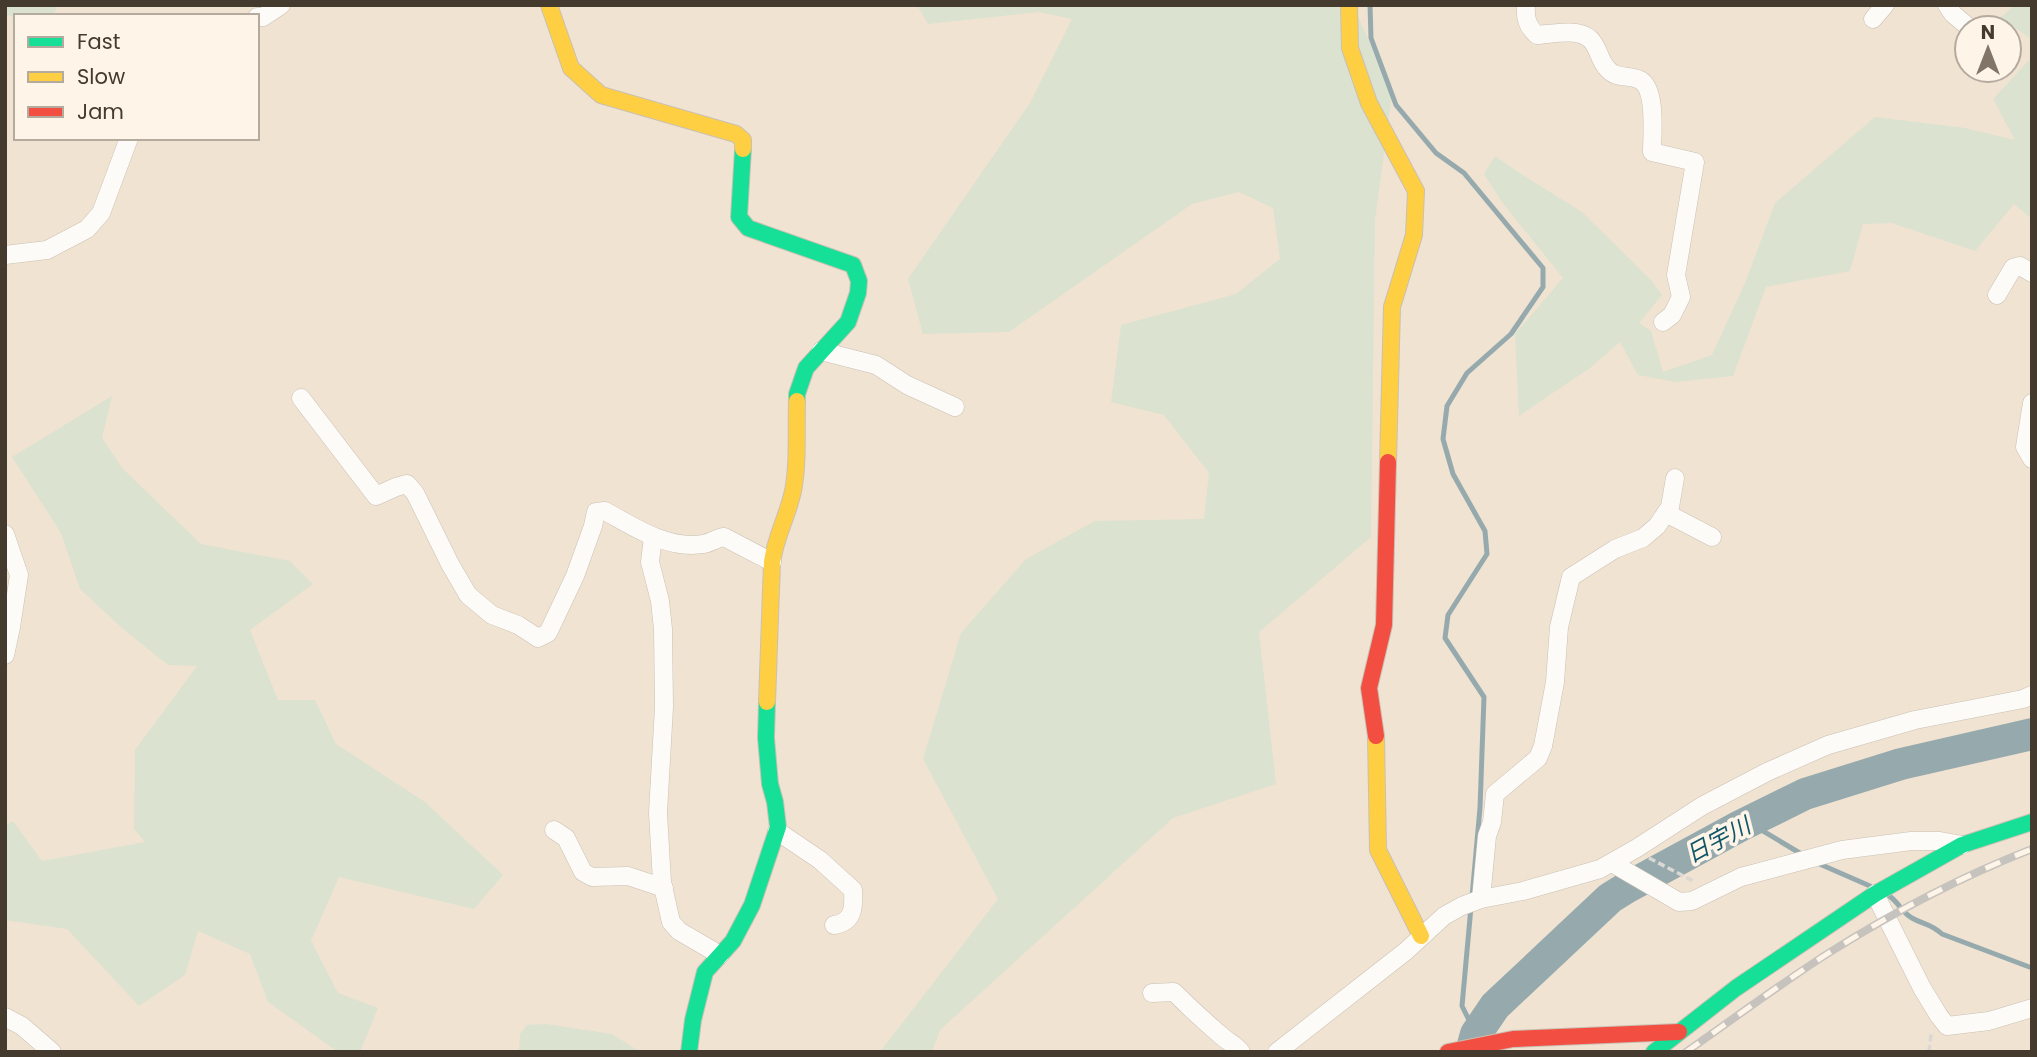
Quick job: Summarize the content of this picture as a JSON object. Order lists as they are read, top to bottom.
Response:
{
  "water": ["日宇川"],
  "legend": ["Fast", "Slow", "Jam"],
  "north": "top"
}
